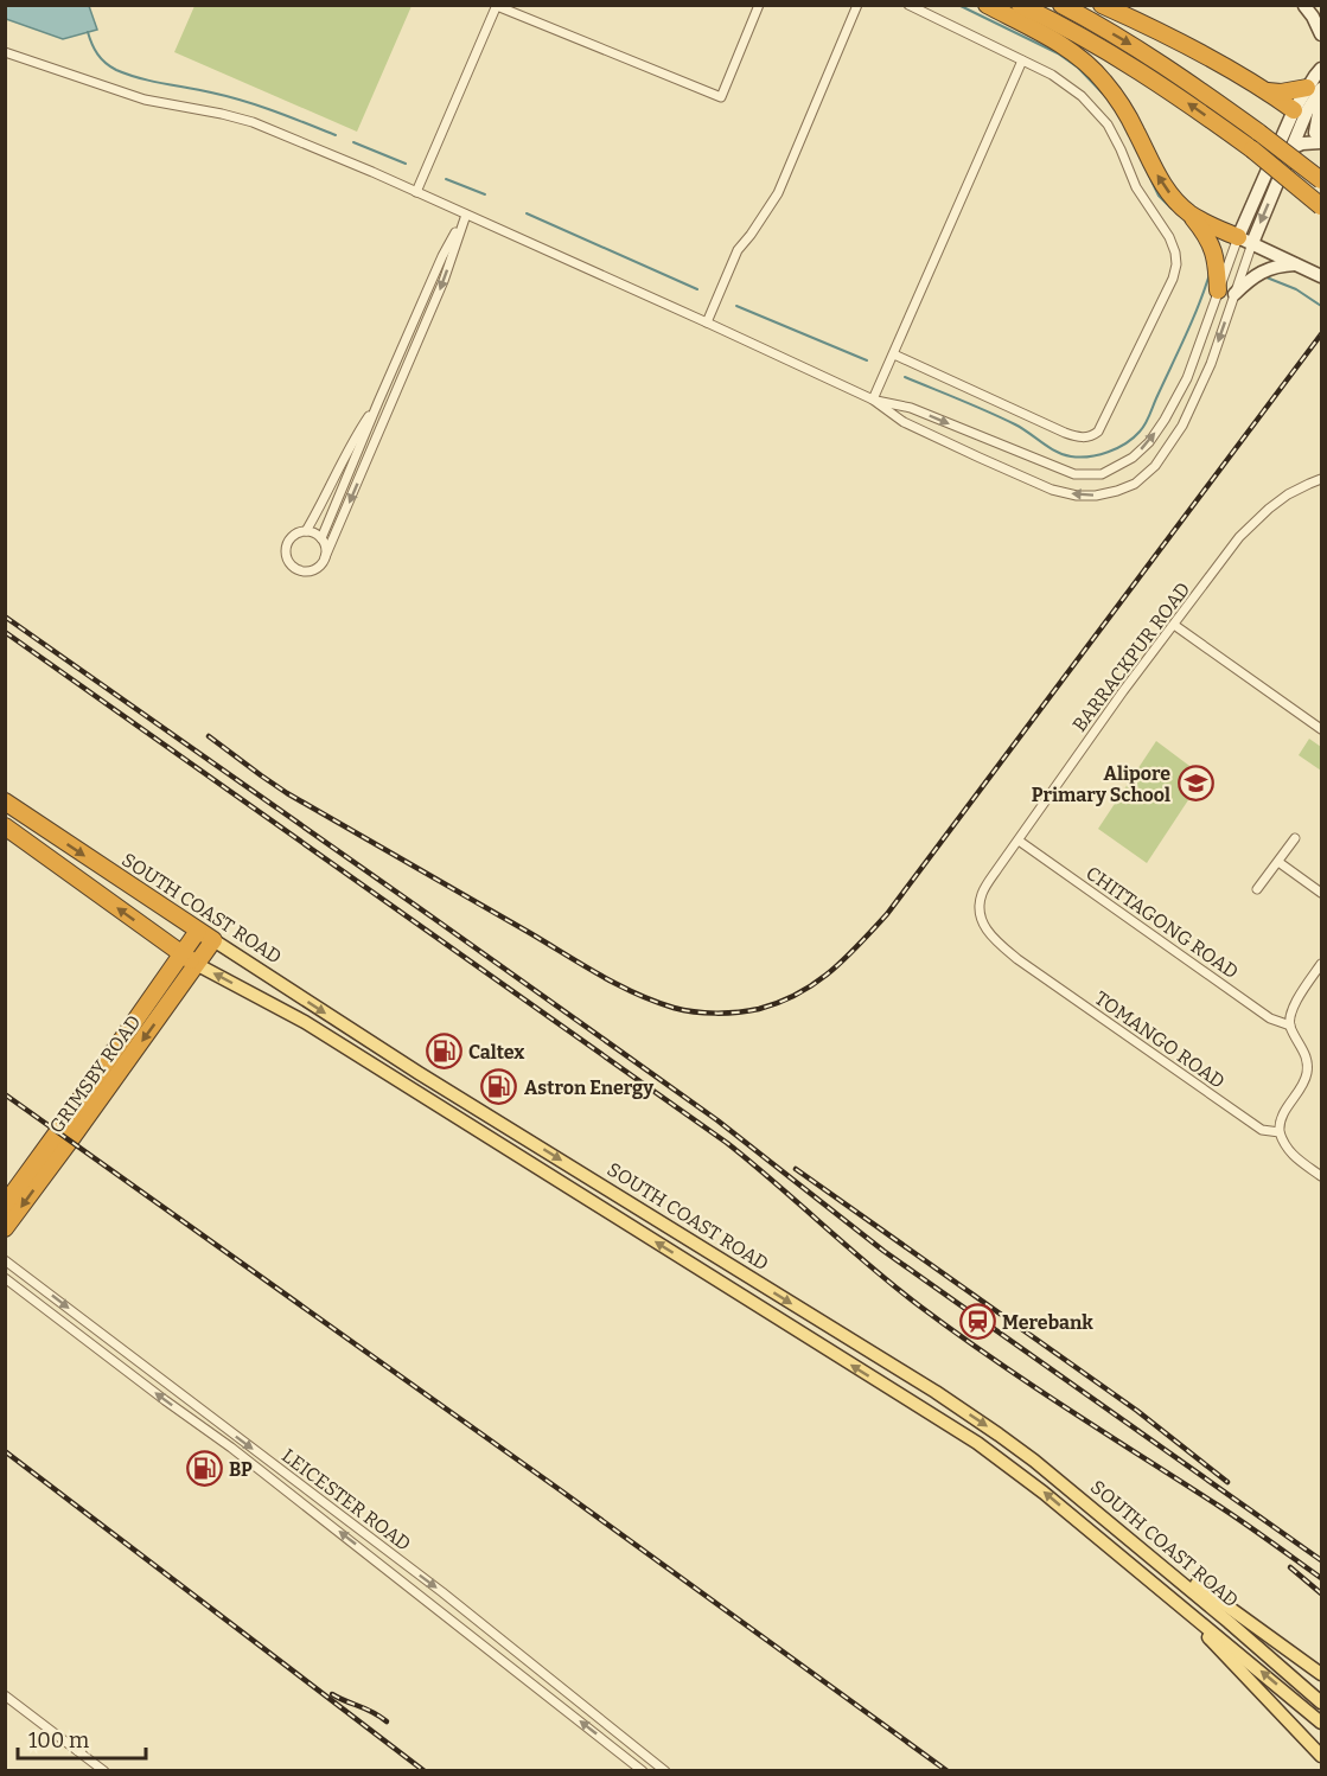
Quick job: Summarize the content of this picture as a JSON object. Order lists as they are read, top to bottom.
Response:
{
  "streets": {
    "highway": ["SOUTH COAST ROAD", "GRIMSBY ROAD"],
    "street": [
      "BARRACKPUR ROAD",
      "CHITTAGONG ROAD",
      "TOMANGO ROAD",
      "LEICESTER ROAD"
    ]
  },
  "crossings": [
    ["BARRACKPUR ROAD", "CHITTAGONG ROAD"],
    ["BARRACKPUR ROAD", "TOMANGO ROAD"],
    ["SOUTH COAST ROAD", "GRIMSBY ROAD"]
  ],
  "places": {
    "school or university": ["Alipore Primary School"],
    "fuel station": ["Caltex", "Astron Energy", "BP"],
    "station": ["Merebank"]
  },
  "scale_bar": "100 m"
}
